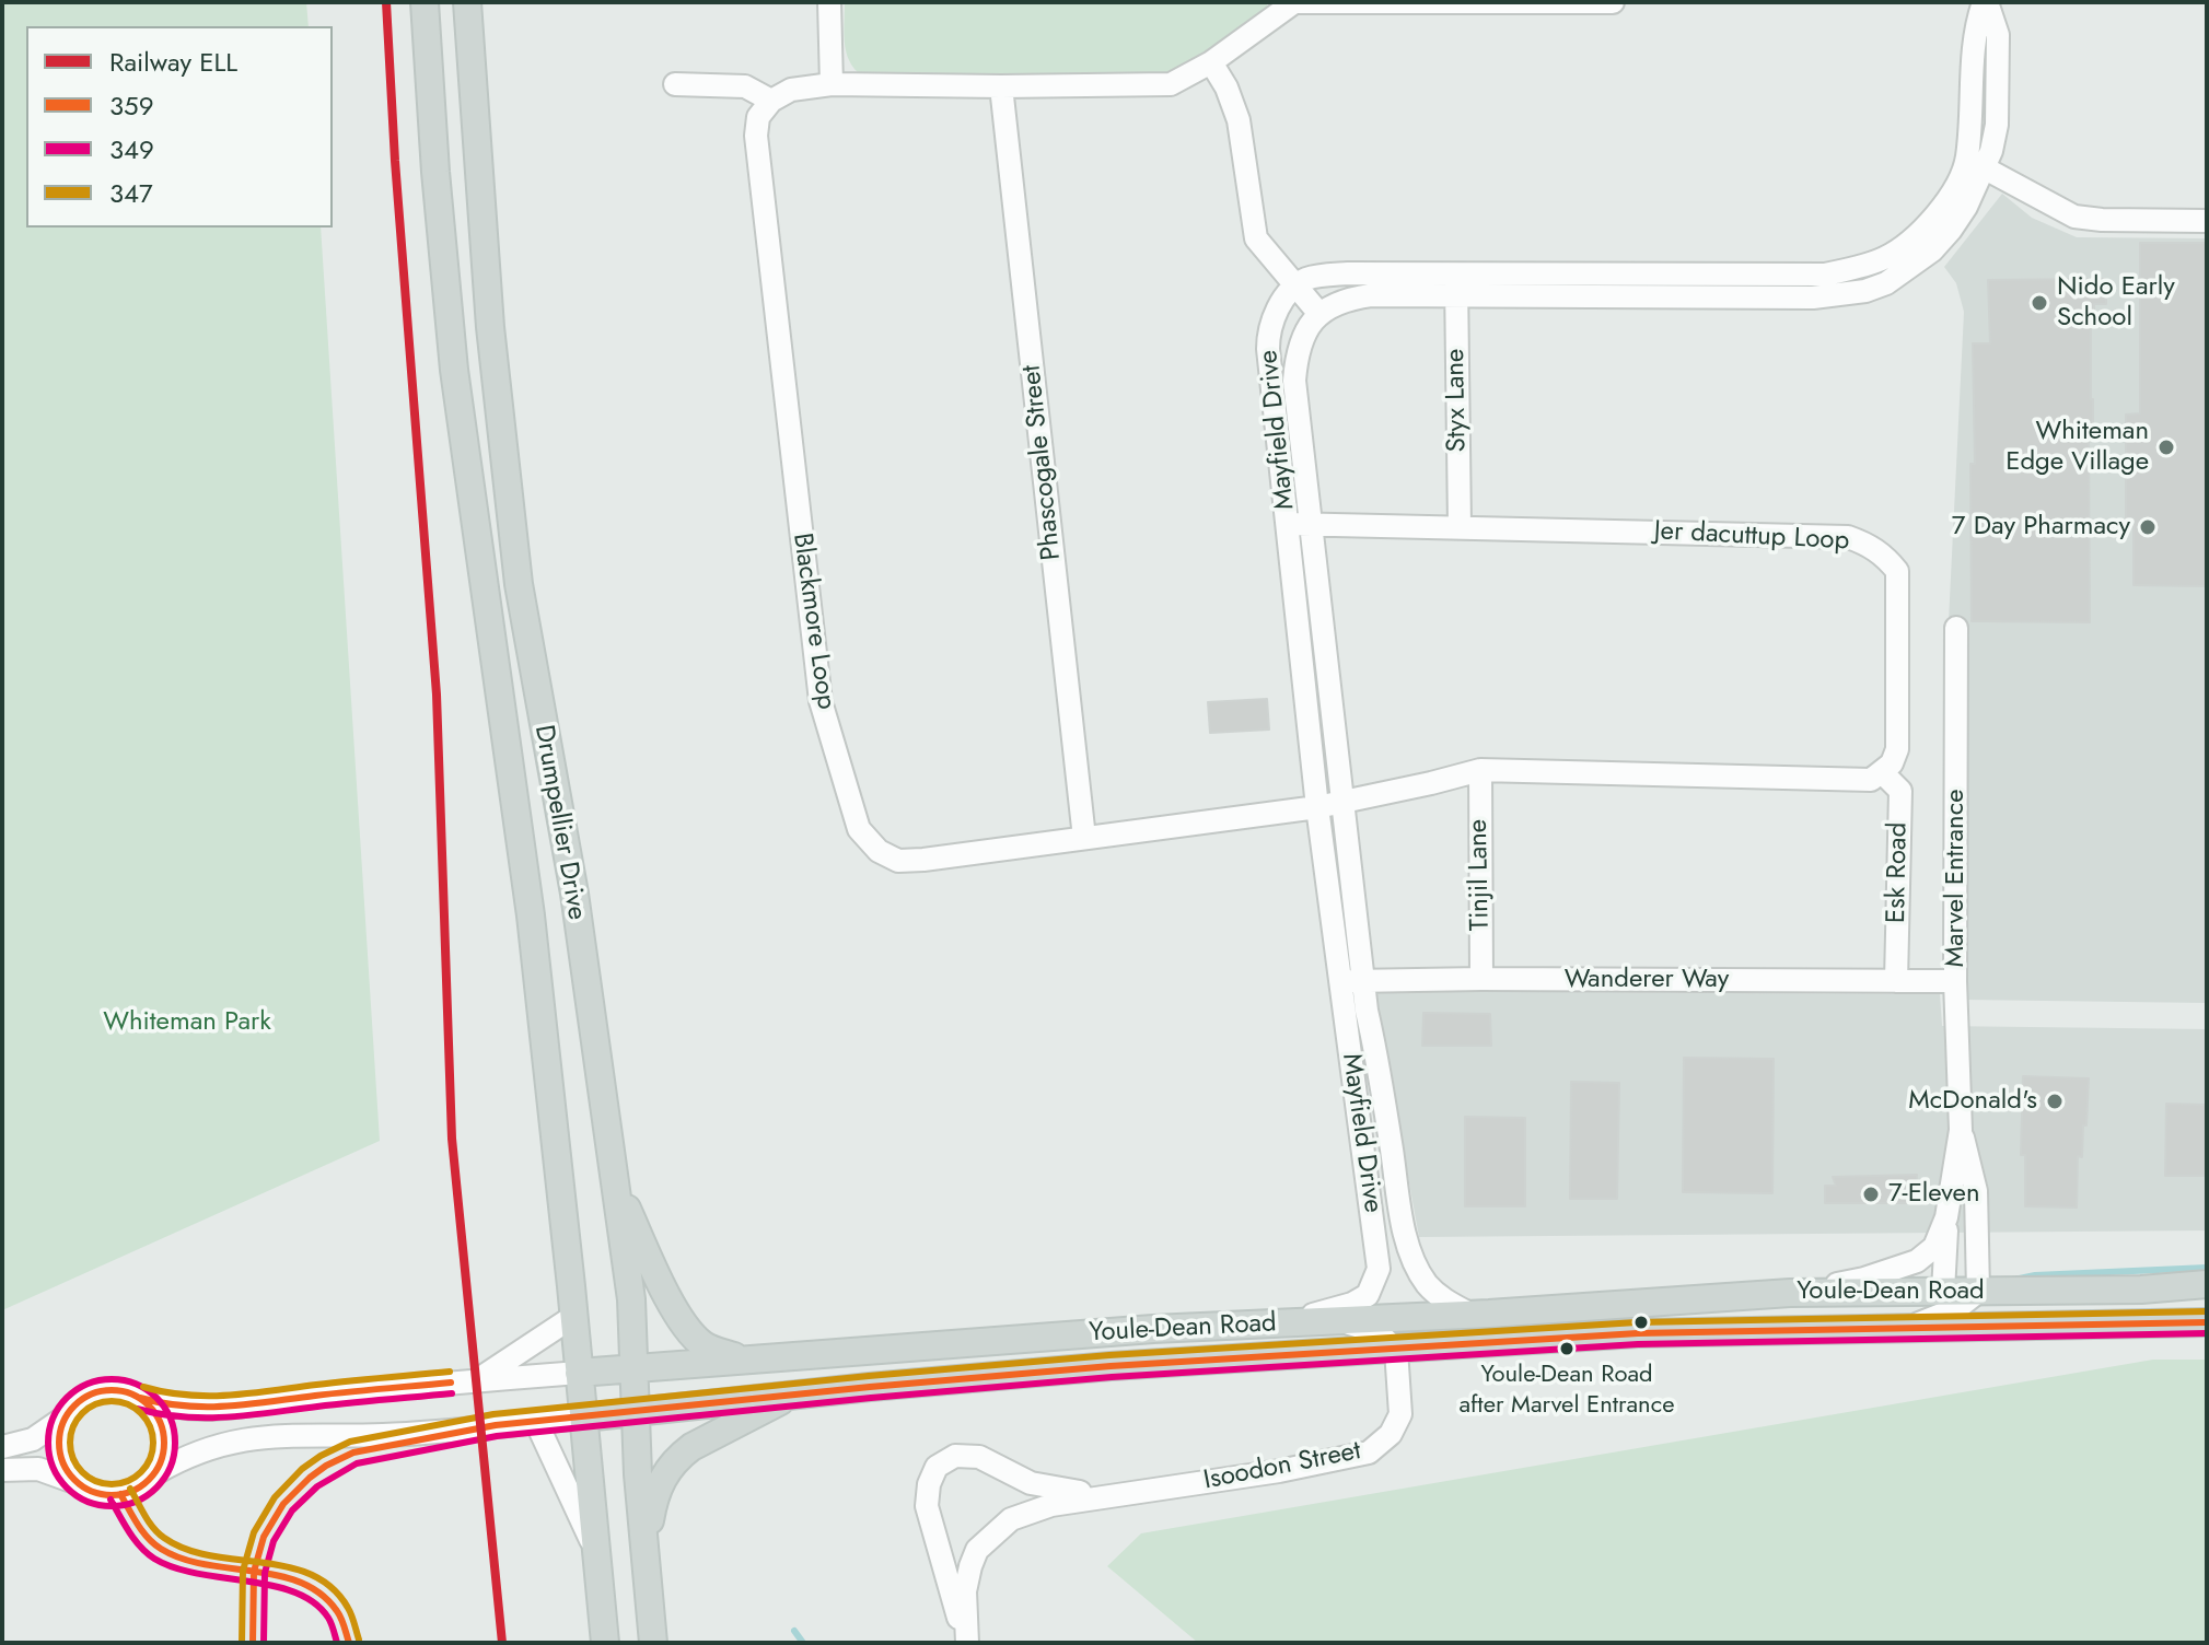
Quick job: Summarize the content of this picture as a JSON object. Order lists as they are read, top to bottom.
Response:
{
  "streets": {
    "main road": ["Drumpellier Drive", "Youle-Dean Road"],
    "street": [
      "Styx Lane",
      "Mayfield Drive",
      "Phascogale Street",
      "Jer dacuttup Loop",
      "Blackmore Loop",
      "Esk Road",
      "Tinjil Lane",
      "Marvel Entrance",
      "Wanderer Way",
      "Isoodon Street"
    ]
  },
  "crossings": [
    ["Styx Lane", "Jer dacuttup Loop"],
    ["Mayfield Drive", "Jer dacuttup Loop"],
    ["Mayfield Drive", "Blackmore Loop"],
    ["Mayfield Drive", "Wanderer Way"],
    ["Mayfield Drive", "Youle-Dean Road"],
    ["Phascogale Street", "Blackmore Loop"],
    ["Jer dacuttup Loop", "Esk Road"],
    ["Drumpellier Drive", "Youle-Dean Road"],
    ["Esk Road", "Wanderer Way"],
    ["Tinjil Lane", "Wanderer Way"],
    ["Marvel Entrance", "Wanderer Way"],
    ["Marvel Entrance", "Youle-Dean Road"],
    ["Youle-Dean Road", "Isoodon Street"]
  ],
  "parks": ["Whiteman Park"],
  "places": [
    "Nido Early School",
    "Whiteman Edge Village",
    "7 Day Pharmacy",
    "McDonald's",
    "7-Eleven",
    "Youle-Dean Road after Marvel Entrance"
  ],
  "lines": [
    "rail line ELL",
    "transit line 347",
    "transit line 359",
    "transit line 349"
  ],
  "legend": [
    "Railway ELL",
    "359",
    "349",
    "347"
  ]
}
